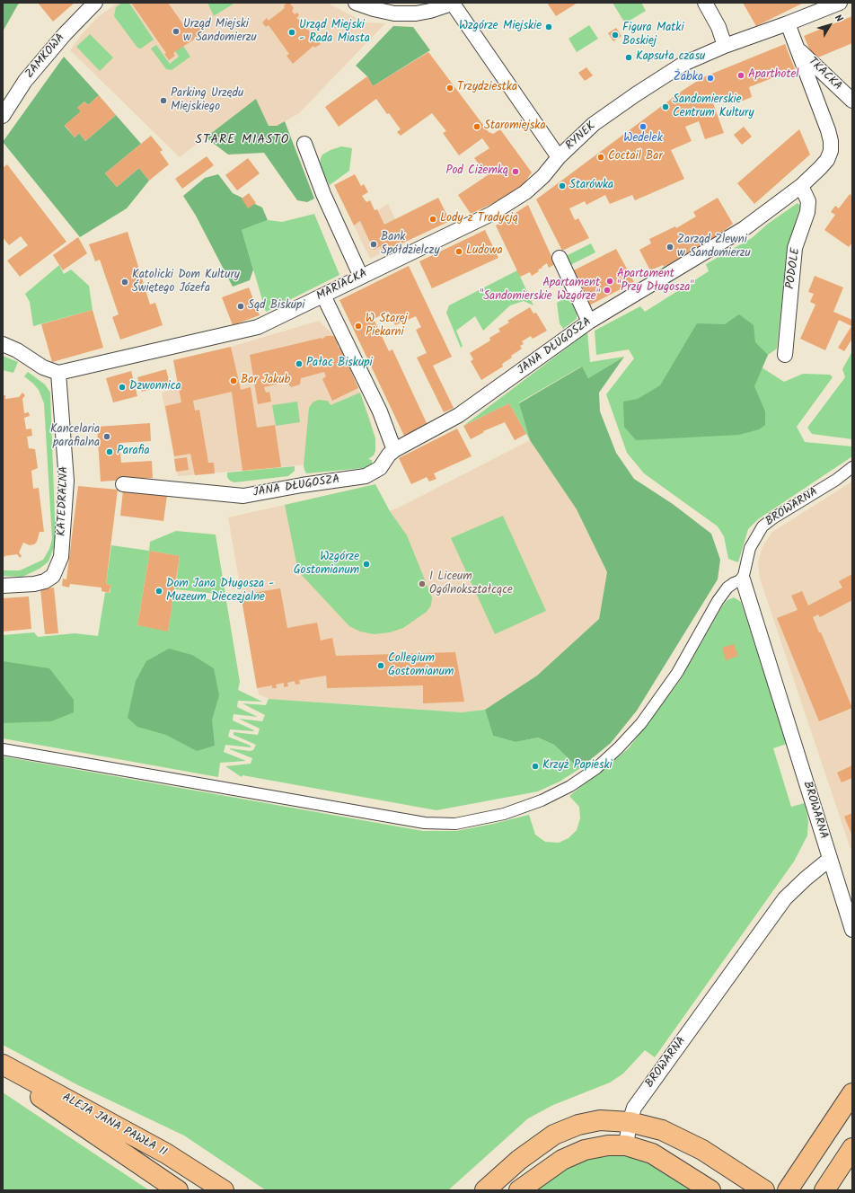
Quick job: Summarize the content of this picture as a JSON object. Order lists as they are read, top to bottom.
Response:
{
  "streets": {
    "main road": ["ALEJA JANA PAWŁA II"],
    "street": [
      "ZAMKOWA",
      "TKACKA",
      "RYNEK",
      "PODOLE",
      "MARIACKA",
      "JANA DŁUGOSZA",
      "KATEDRALNA",
      "BROWARNA"
    ]
  },
  "crossings": [
    ["TKACKA", "JANA DŁUGOSZA"],
    ["RYNEK", "MARIACKA"],
    ["RYNEK", "JANA DŁUGOSZA"],
    ["PODOLE", "JANA DŁUGOSZA"],
    ["MARIACKA", "KATEDRALNA"]
  ],
  "districts": ["STARE MIASTO"],
  "places": [
    "Wzgórze Miejskie",
    "Urząd Miejski w Sandomierzu",
    "Urząd Miejski - Rada Miasta",
    "Figura Matki Boskiej",
    "Kapsuła czasu",
    "Aparthotel",
    "Żabka",
    "Trzydziestka",
    "Parking Urzędu Miejskiego",
    "Sandomierskie Centrum Kultury",
    "Staromiejska",
    "Wedelek",
    "Coctail Bar",
    "Pod Ciżemką",
    "Starówka",
    "Lody z Tradycją",
    "Bank Spółdzielczy",
    "Zarząd Zlewni w Sandomierzu",
    "Ludowa",
    "Apartament \"Przy Długosza\"",
    "Katolicki Dom Kultury Świętego Józefa",
    "Apartament \"Sandomierskie Wzgórze\"",
    "Sąd Biskupi",
    "W Starej Piekarni",
    "Pałac Biskupi",
    "Bar Jakub",
    "Dzwonnica",
    "Kancelaria parafialna",
    "Parafia",
    "Wzgórze Gostomianum",
    "I Liceum Ogólnokształcące",
    "Dom Jana Długosza - Muzeum Diecezjalne",
    "Collegium Gostomianum",
    "Krzyż Papieski"
  ],
  "north": "top right"
}
